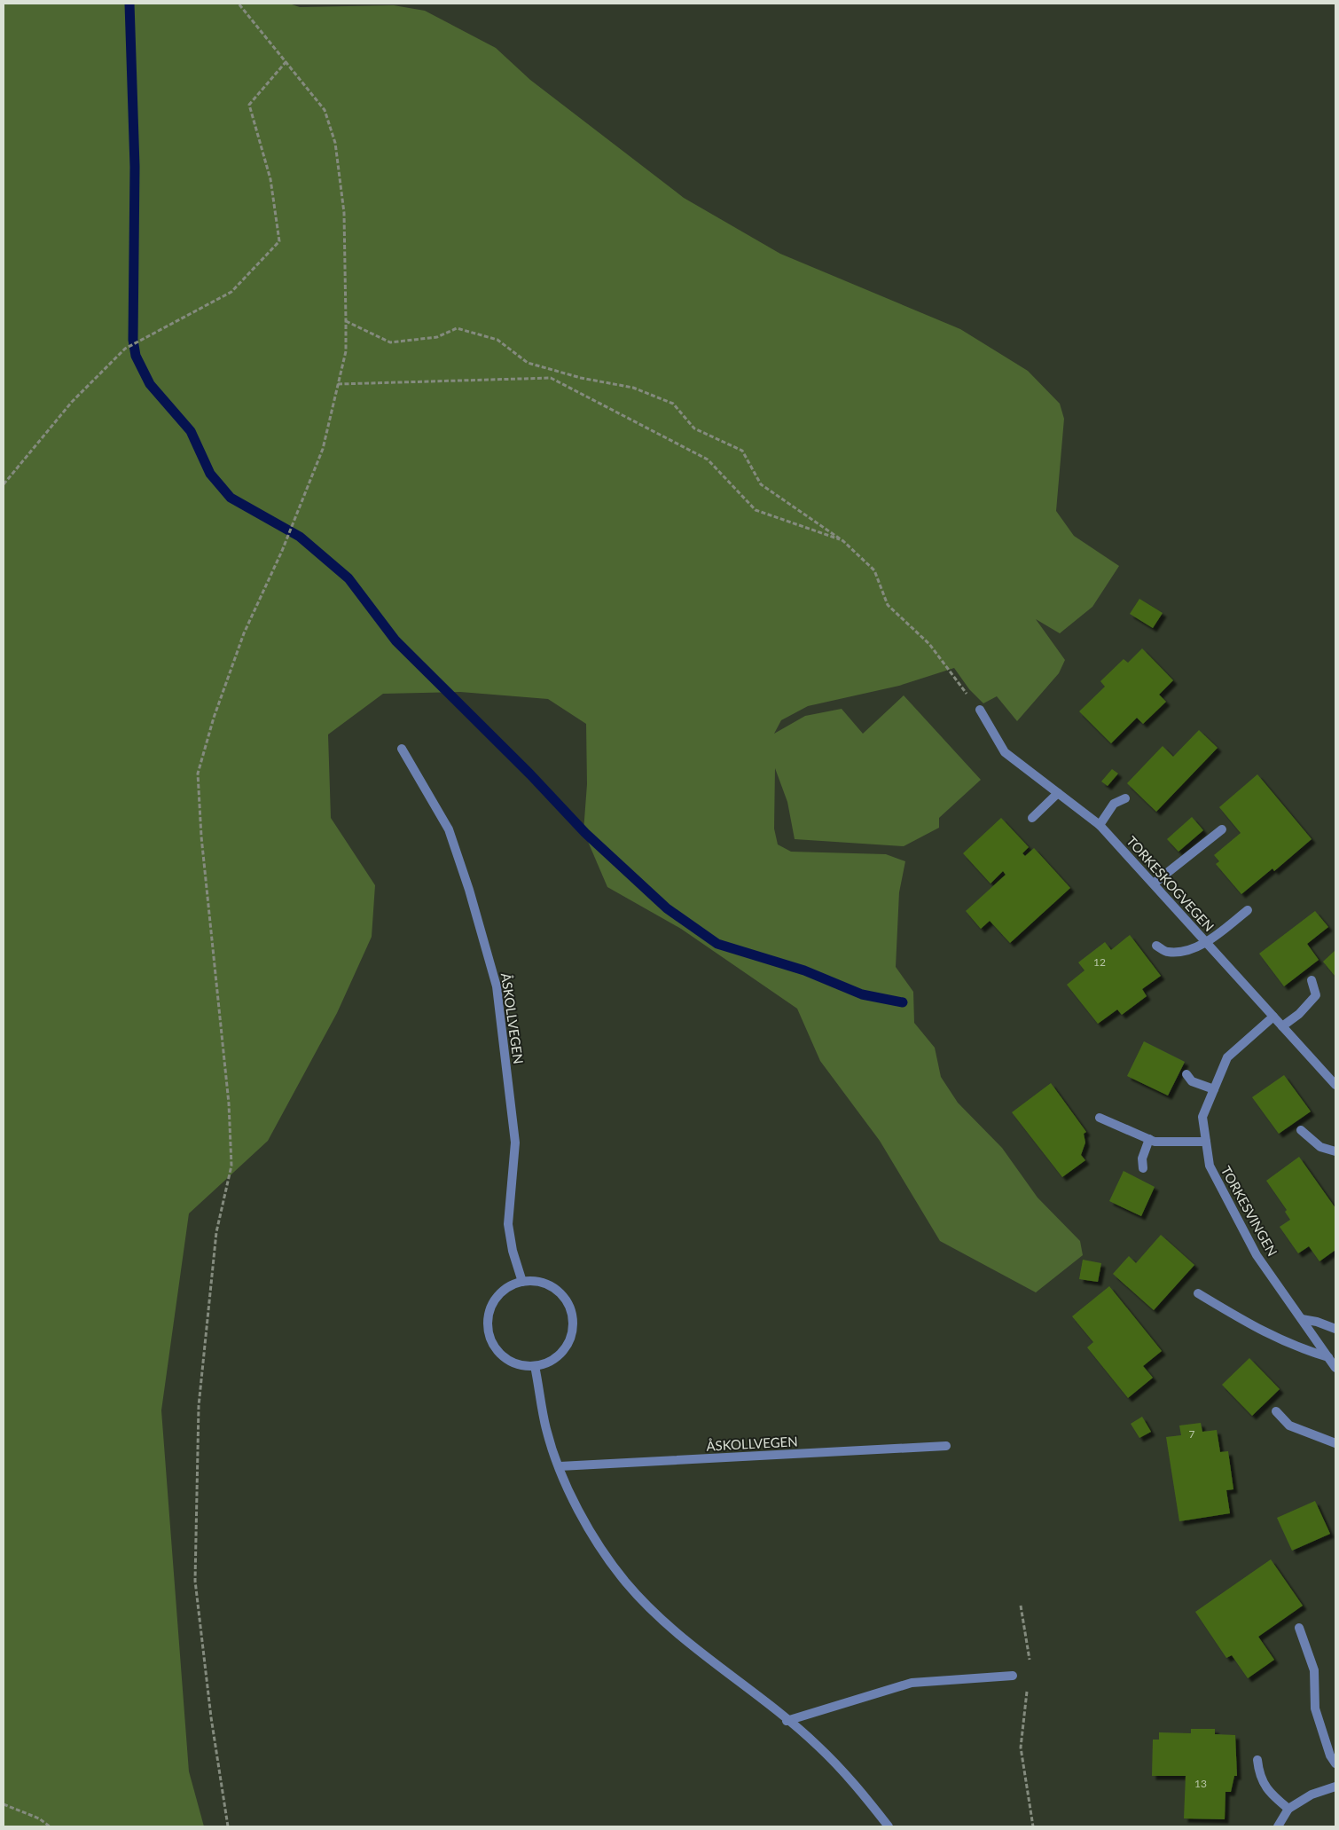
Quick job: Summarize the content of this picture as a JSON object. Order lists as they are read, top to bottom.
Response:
{
  "streets": {
    "street": ["TORKESKOGVEGEN", "ÅSKOLLVEGEN", "TORKESVINGEN"]
  },
  "crossings": [
    ["TORKESKOGVEGEN", "TORKESVINGEN"]
  ],
  "house_numbers": ["12", "7", "13"]
}
